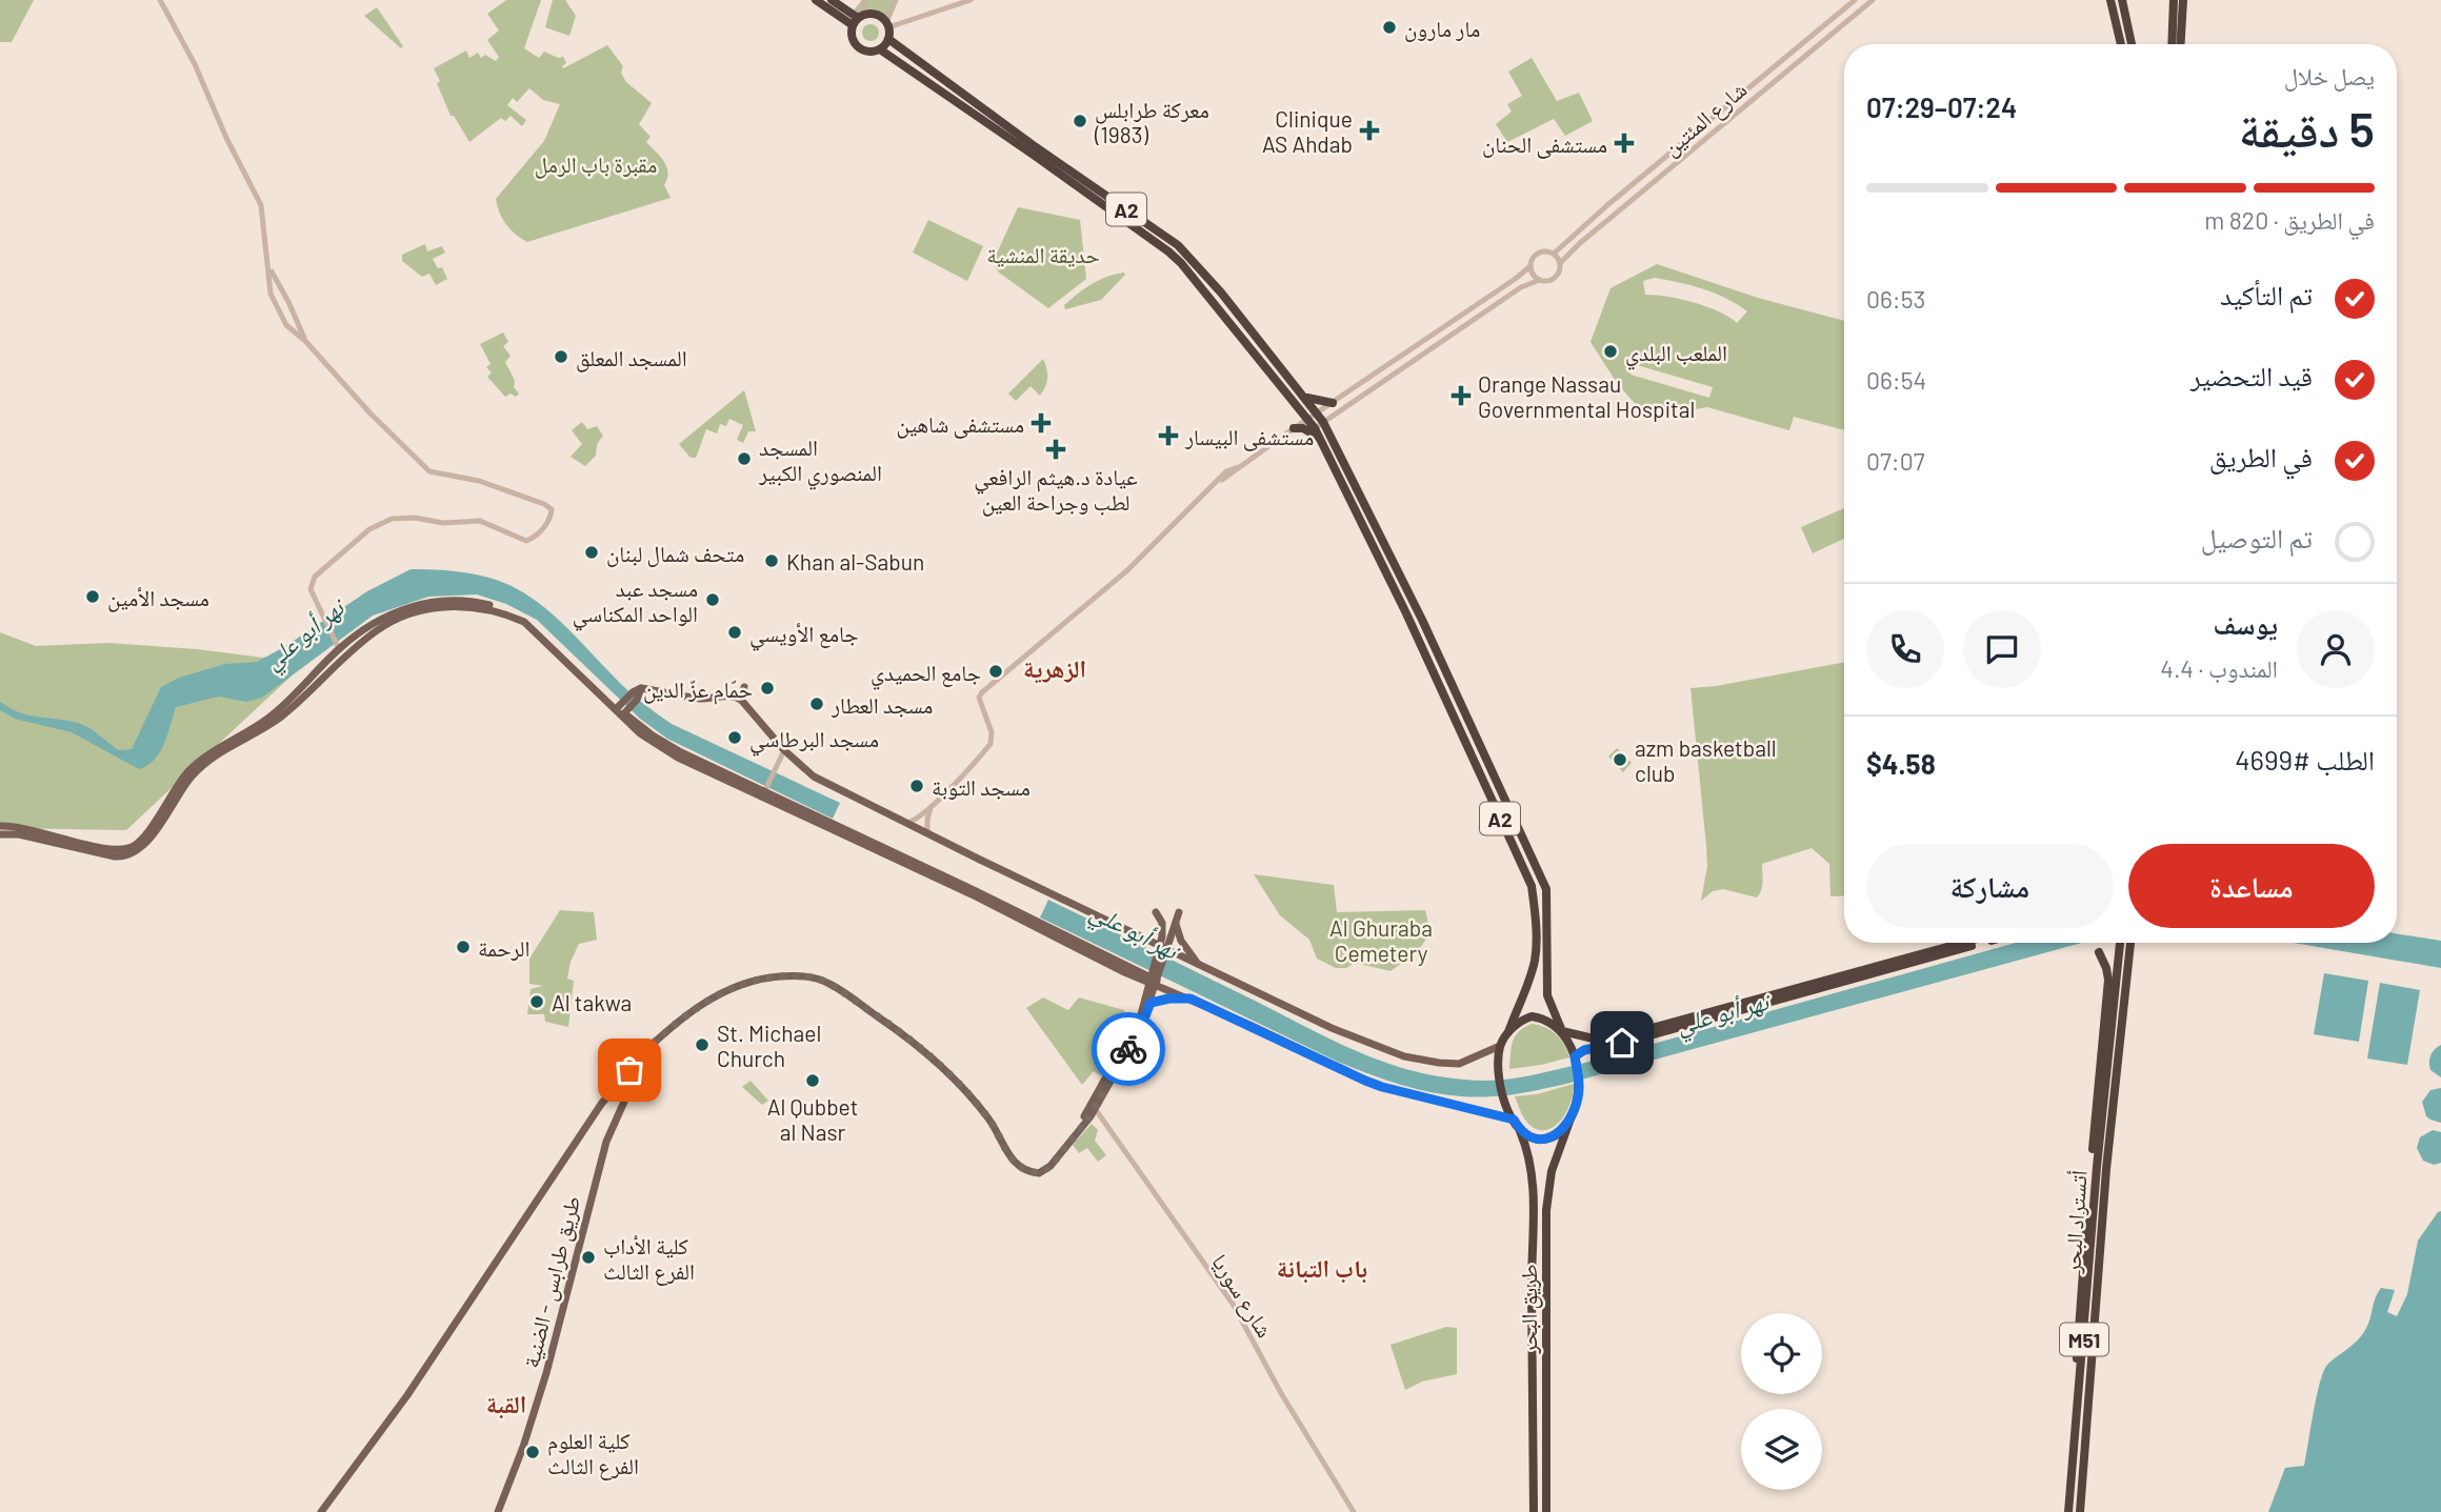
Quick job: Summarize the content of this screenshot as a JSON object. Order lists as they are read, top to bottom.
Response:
{
  "streets": {
    "highway": [
      "A2",
      "أتستراد البحر",
      "طريق البحر",
      "M51"
    ],
    "main road": ["طريق طرابس - الضنية"],
    "street": ["شارع المئتين", "شارع سوريا"]
  },
  "crossings": [
    ["A2", "طريق البحر"]
  ],
  "districts": ["الزهرية", "باب التبانة", "القبة"],
  "water": ["نهر أبو علي"],
  "parks": ["مقبرة باب الرمل", "حديقة المنشية", "Al Ghuraba Cemetery"],
  "places": {
    "other": [
      "مار مارون",
      "معركة طرابلس (1983)",
      "الملعب البلدي",
      "المسجد المعلق",
      "المسجد المنصوري الكبير",
      "متحف شمال لبنان",
      "Khan al-Sabun",
      "مسجد الأمين",
      "مسجد عبد الواحد المكناسي",
      "جامع الأويسي",
      "جامع الحميدي",
      "حمّام عزّ الدين",
      "مسجد العطار",
      "مسجد البرطاسي",
      "azm basketball club",
      "مسجد التوبة",
      "الرحمة",
      "Al takwa",
      "St. Michael Church",
      "Al Qubbet al Nasr",
      "كلية الأداب الفرع الثالث",
      "كلية العلوم الفرع الثالث"
    ],
    "health": [
      "Clinique AS Ahdab",
      "مستشفى الحنان",
      "Orange Nassau Governmental Hospital",
      "مستشفى شاهين",
      "مستشفی البيسار",
      "عيادة د.هيثم الرافعي لطب وجراحة العين"
    ]
  },
  "page": {
    "heading": ["5 دقيقة", "يصل خلال", "07:24–07:29"],
    "panel": [
      "يوسف",
      "المندوب · 4.4",
      "الطلب #4699",
      "$4.58"
    ],
    "bar": "في الطريق · 820 m",
    "list": [
      ["تم التأكيد", "06:53"],
      ["قيد التحضير", "06:54"],
      ["في الطريق", "07:07"],
      "تم التوصيل"
    ],
    "buttons": ["مساعدة", "مشاركة"]
  }
}
